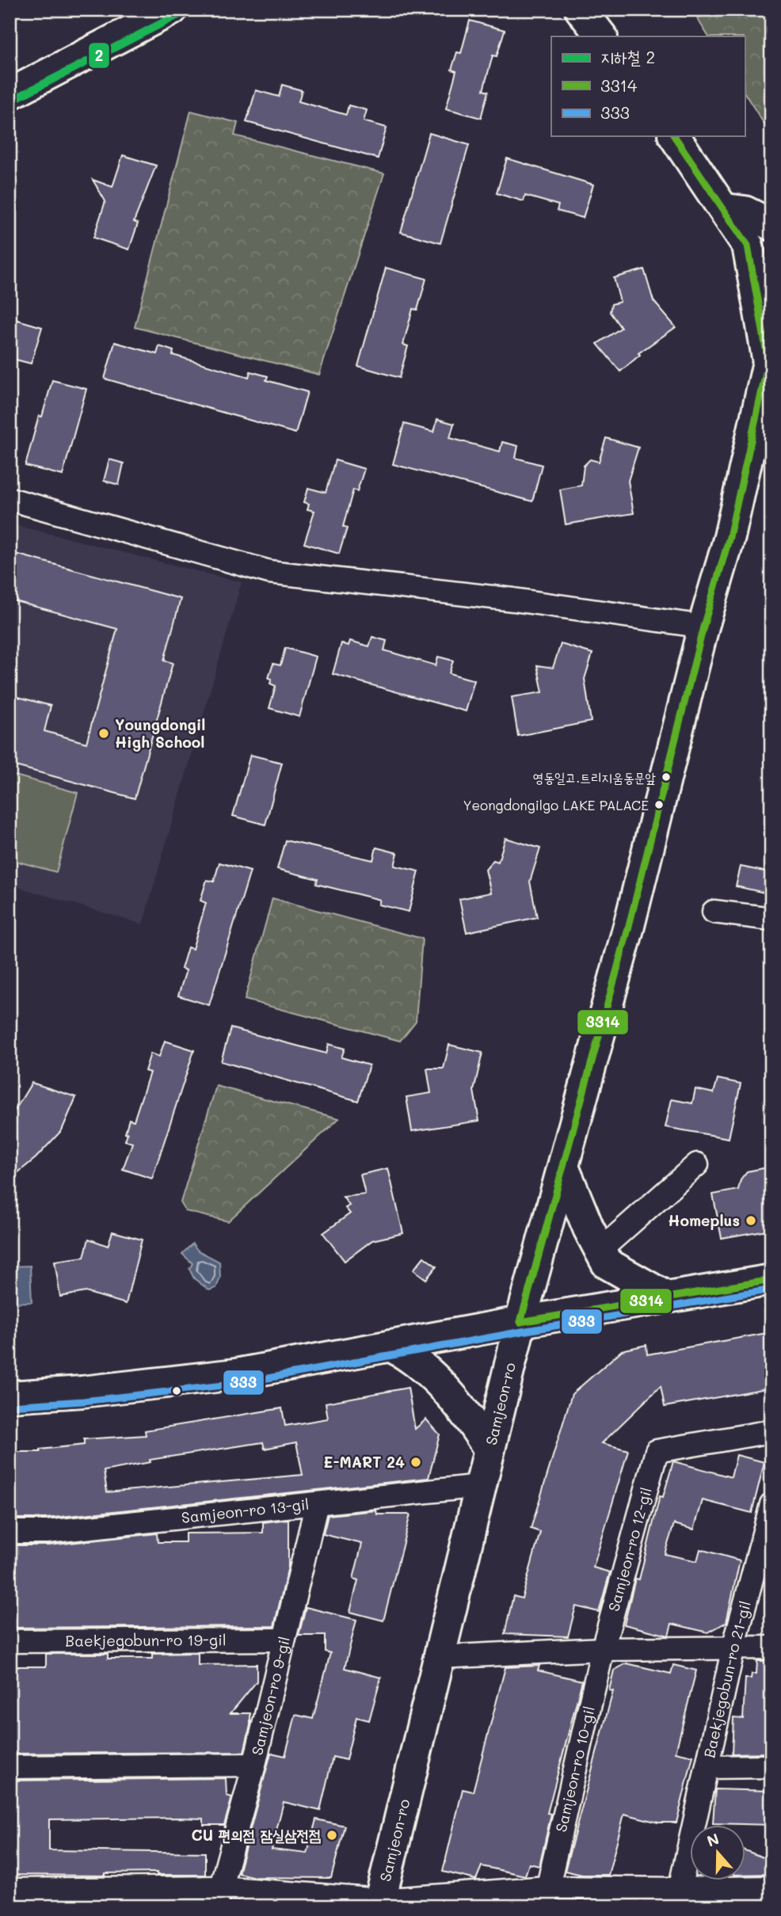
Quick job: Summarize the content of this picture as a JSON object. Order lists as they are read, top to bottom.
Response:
{
  "streets": {
    "main road": ["Samjeon-ro"],
    "street": [
      "Samjeon-ro 13-gil",
      "Samjeon-ro 12-gil",
      "Baekjegobun-ro 19-gil",
      "Baekjegobun-ro 21-gil",
      "Samjeon-ro 9-gil",
      "Samjeon-ro 10-gil"
    ]
  },
  "crossings": [
    ["Samjeon-ro", "Samjeon-ro 13-gil"],
    ["Samjeon-ro 13-gil", "Samjeon-ro 9-gil"],
    ["Samjeon-ro 12-gil", "Samjeon-ro 10-gil"],
    ["Baekjegobun-ro 19-gil", "Samjeon-ro 9-gil"]
  ],
  "places": [
    "Youngdongil High School",
    "영동일고.트리지움동문앞",
    "Yeongdongilgo LAKE PALACE",
    "Homeplus",
    "E-MART 24",
    "CU 편의점 잠실삼전점"
  ],
  "lines": ["metro line 2", "transit line 3314", "transit line 333"],
  "legend": ["지하철 2", "3314", "333"],
  "north": "top"
}
